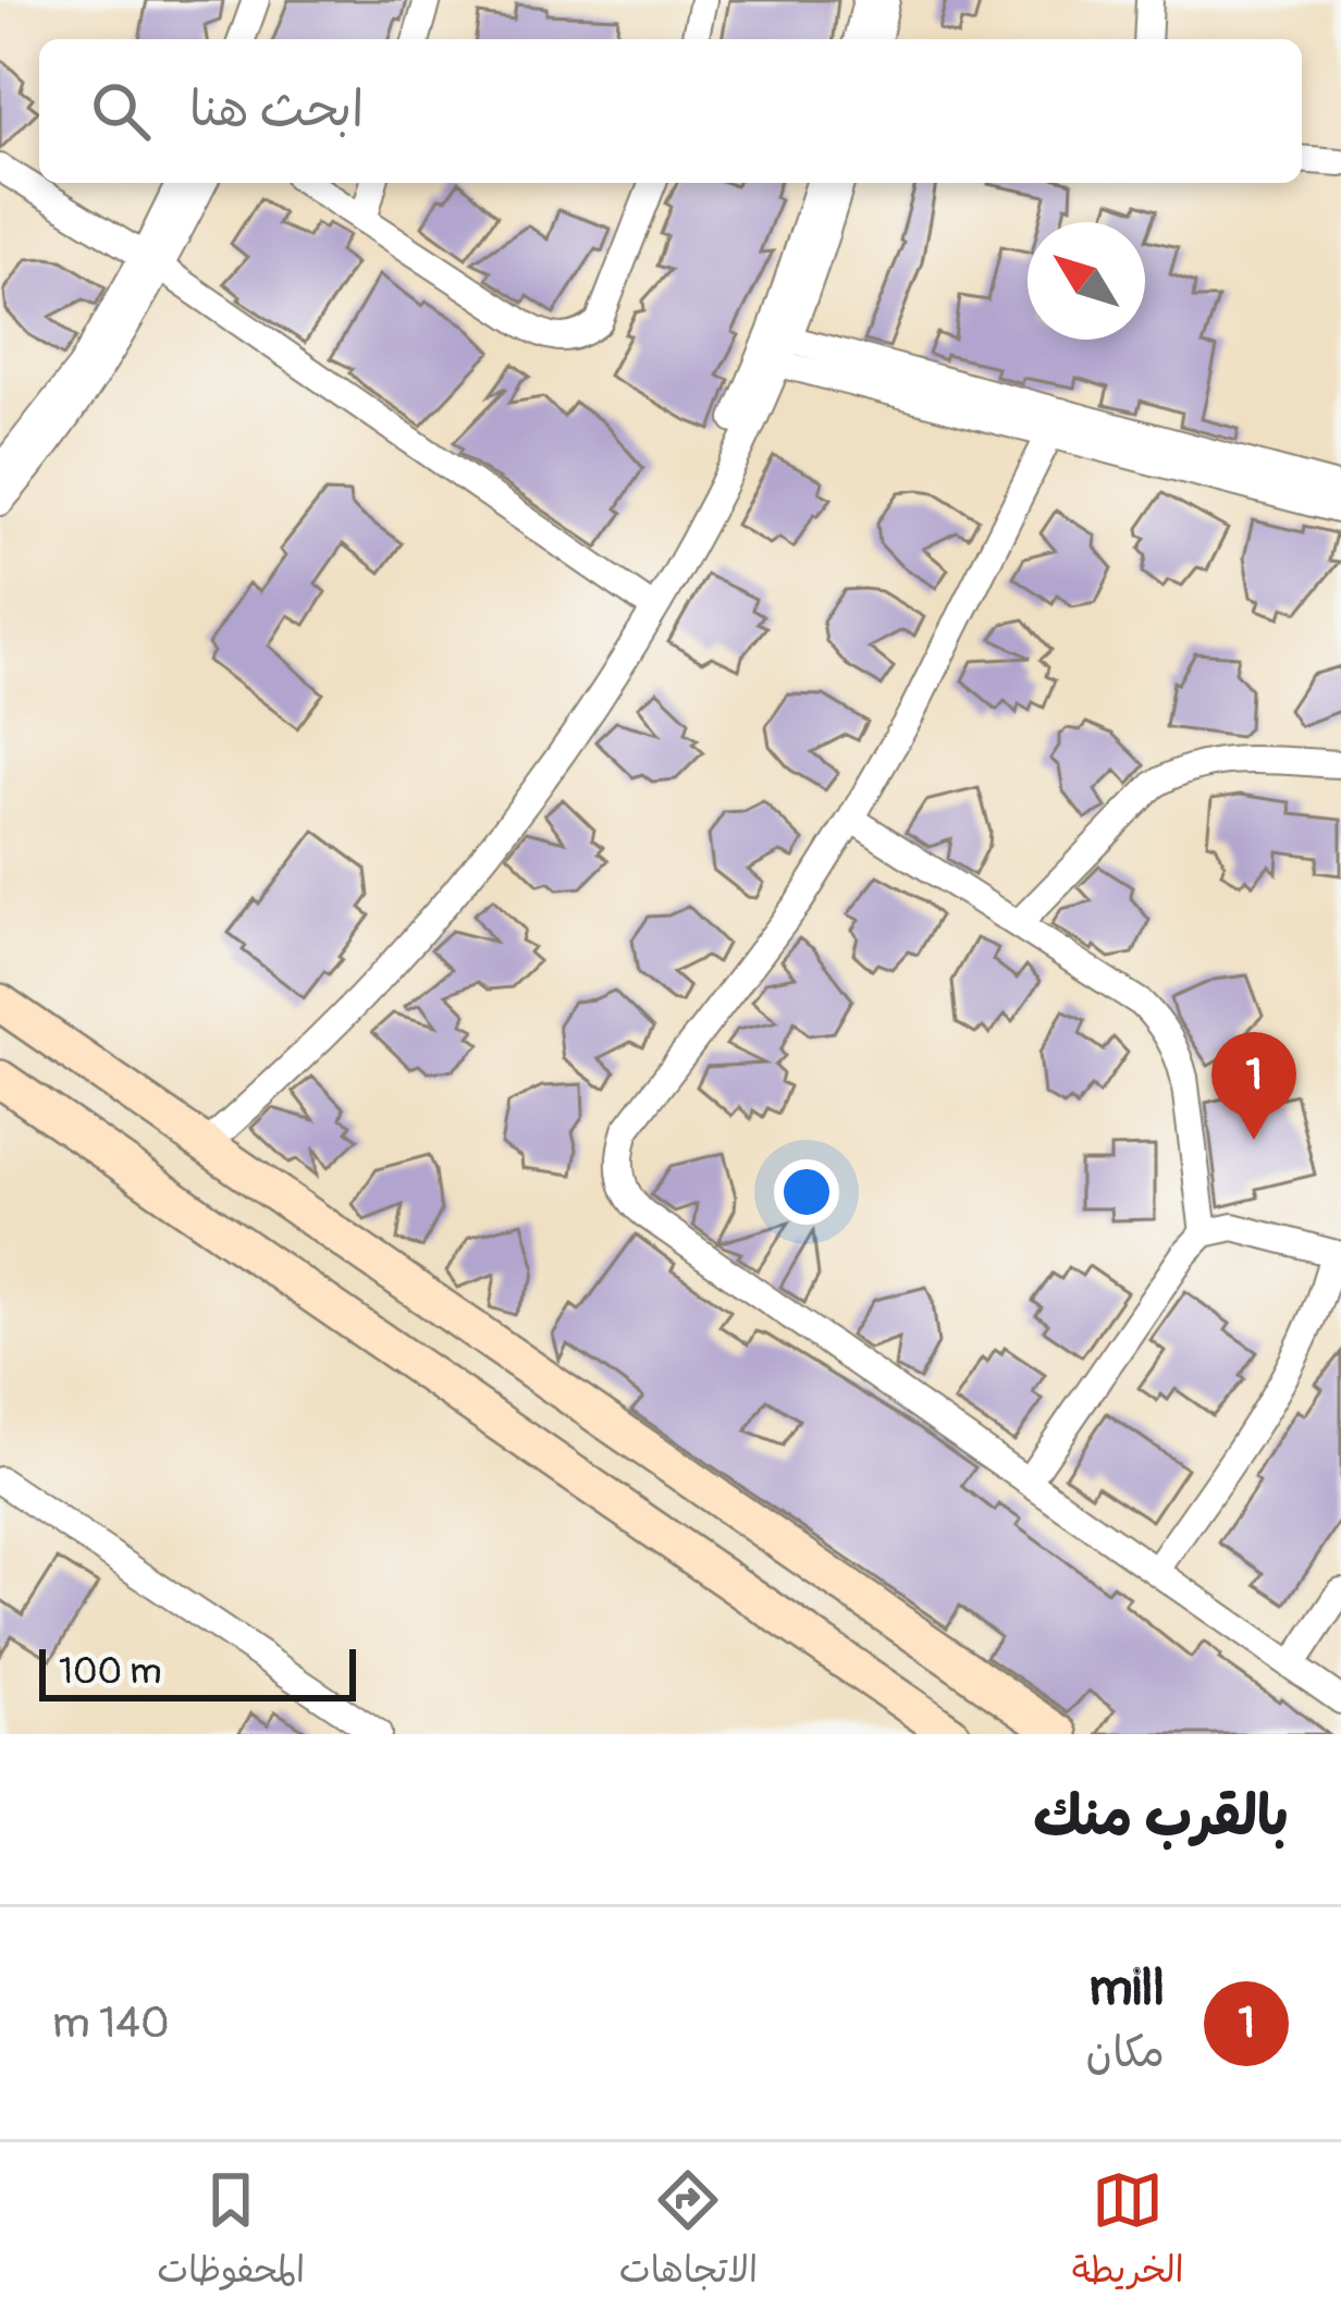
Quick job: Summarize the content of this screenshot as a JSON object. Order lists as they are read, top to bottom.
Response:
{
  "scale_bar": "100 m",
  "north": "top left",
  "page": {
    "search": "ابحث هنا",
    "pins": "1",
    "scale": "100 m",
    "heading": "بالقرب منك",
    "list": [
      {
        "mark": "1",
        "name": "mill",
        "note": "مكان",
        "value": "140 m"
      }
    ],
    "nav": ["الخريطة", "الاتجاهات", "المحفوظات"]
  }
}
